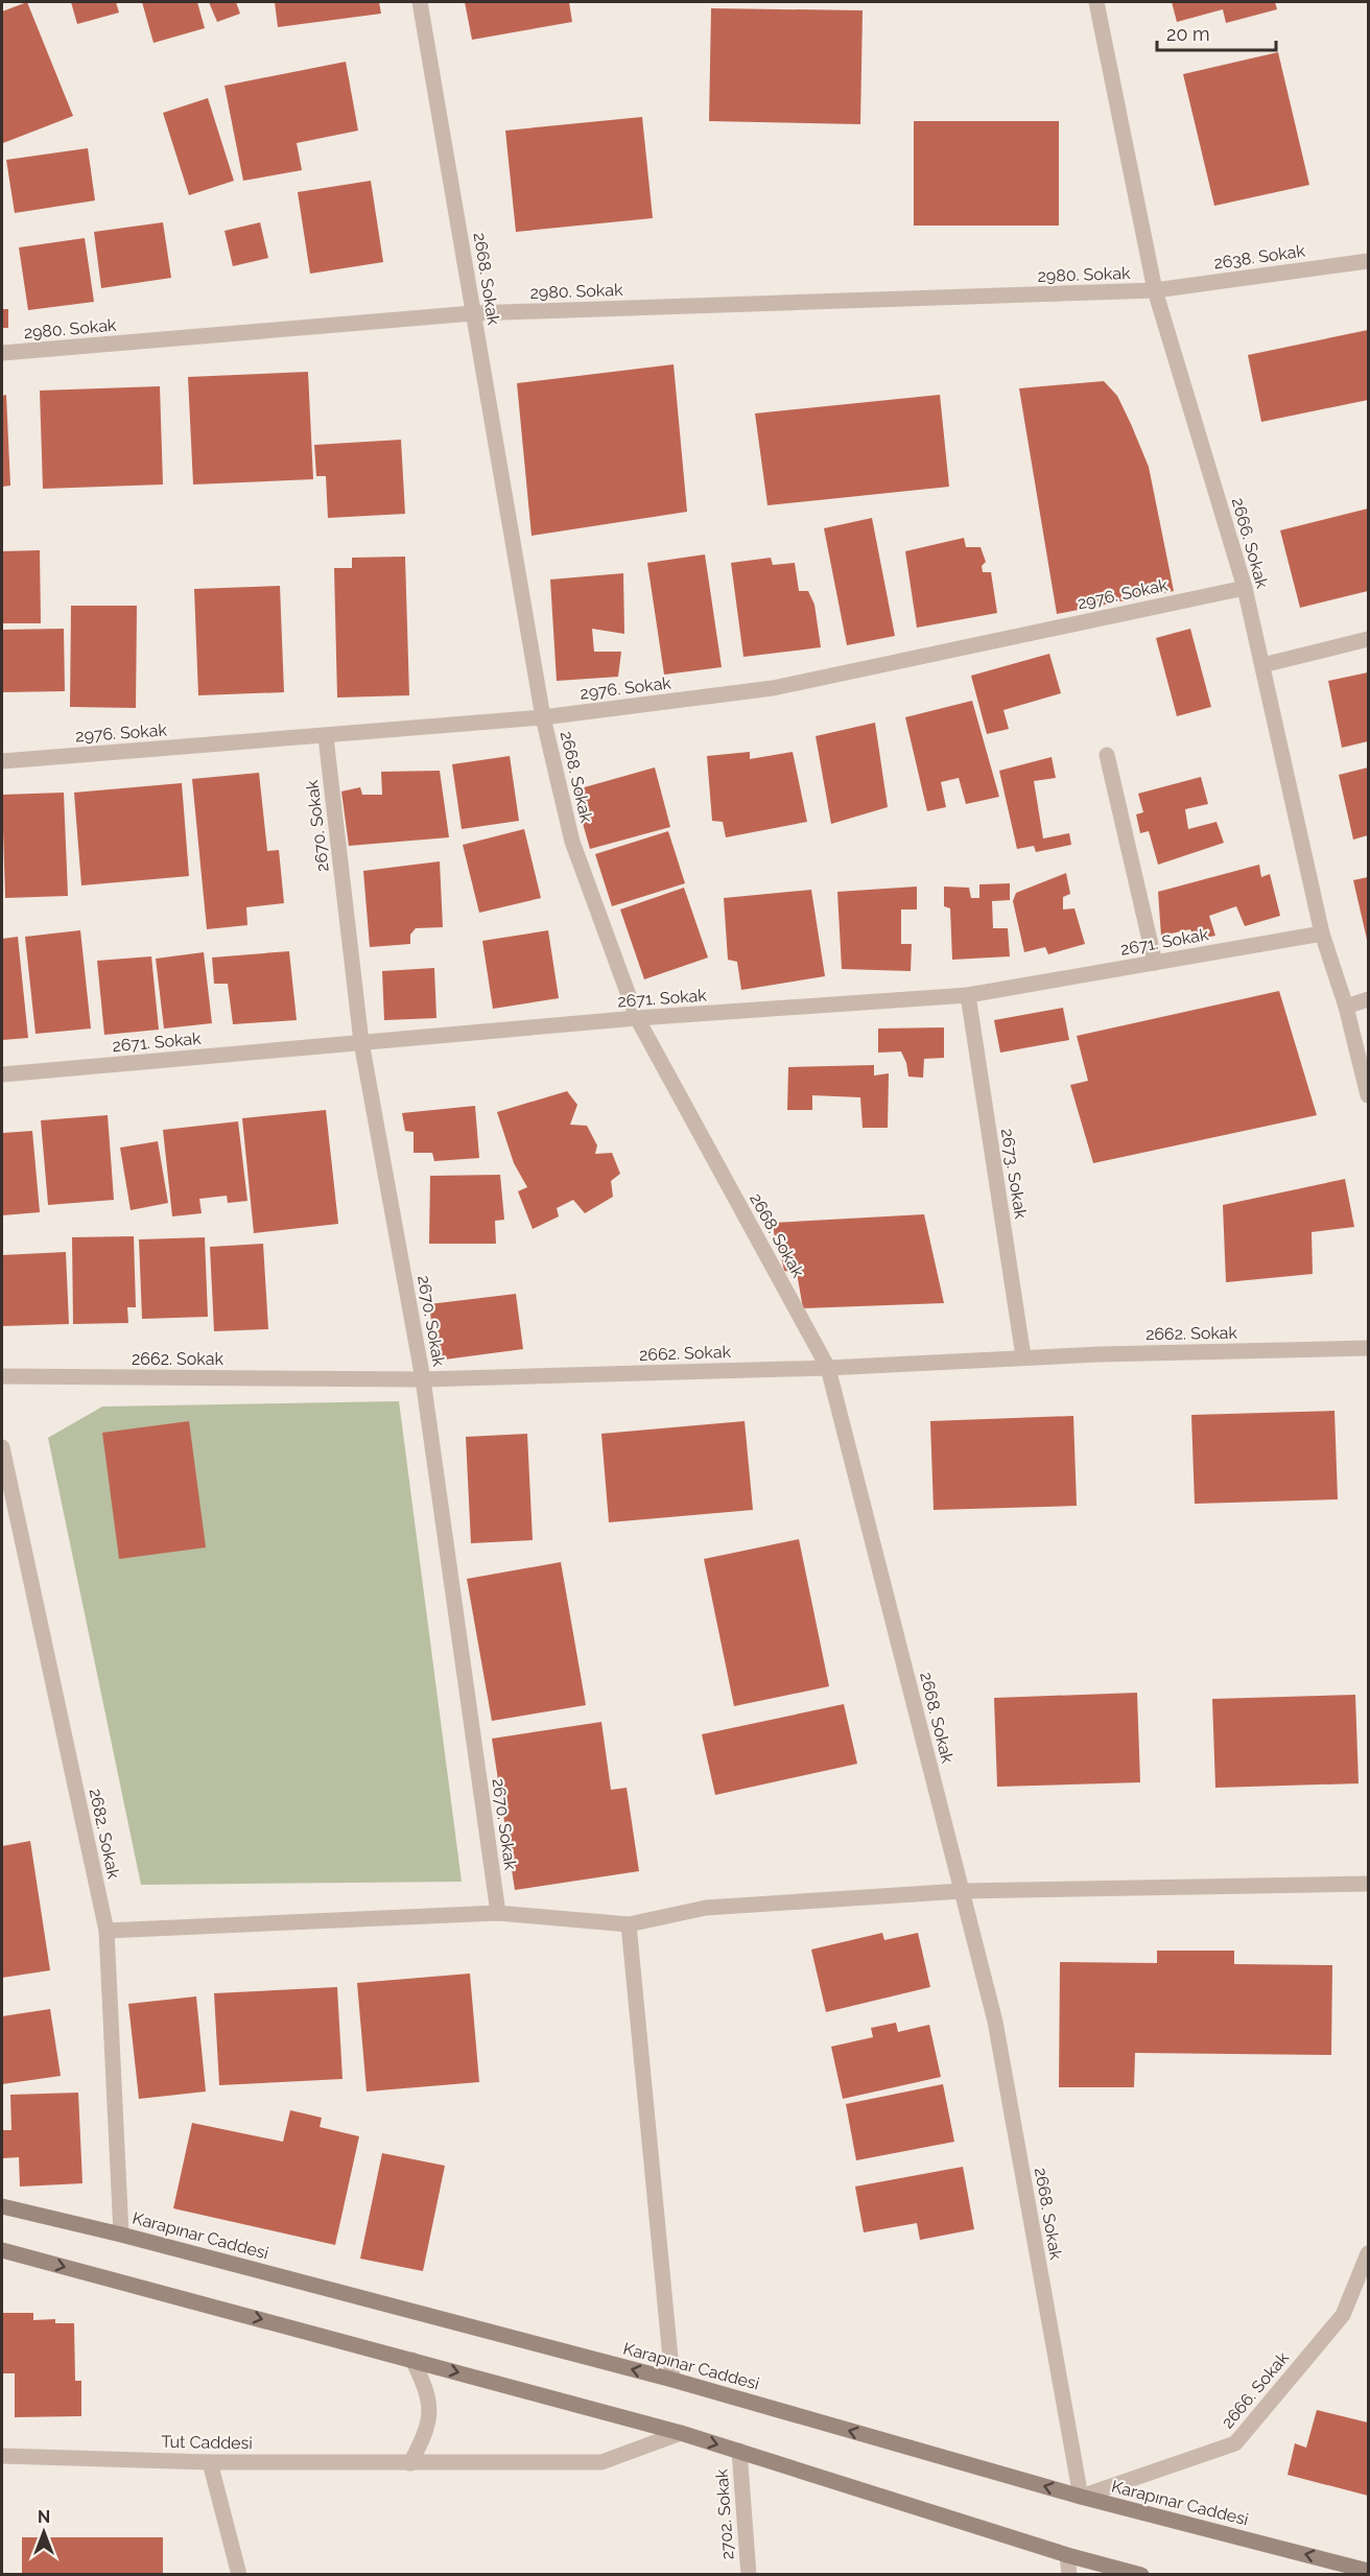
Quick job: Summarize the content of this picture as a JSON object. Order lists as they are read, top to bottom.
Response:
{
  "streets": {
    "main road": ["Karapınar Caddesi"],
    "street": [
      "2638. Sokak",
      "2980. Sokak",
      "2668. Sokak",
      "2666. Sokak",
      "2976. Sokak",
      "2670. Sokak",
      "2671. Sokak",
      "2673. Sokak",
      "2662. Sokak",
      "2682. Sokak",
      "Tut Caddesi",
      "2702. Sokak"
    ]
  },
  "crossings": [
    ["2638. Sokak", "2980. Sokak"],
    ["2638. Sokak", "2666. Sokak"],
    ["2980. Sokak", "2668. Sokak"],
    ["2980. Sokak", "2666. Sokak"],
    ["2668. Sokak", "2666. Sokak"],
    ["2668. Sokak", "2976. Sokak"],
    ["2668. Sokak", "2671. Sokak"],
    ["2668. Sokak", "2662. Sokak"],
    ["2668. Sokak", "Karapınar Caddesi"],
    ["2666. Sokak", "2976. Sokak"],
    ["2666. Sokak", "2671. Sokak"],
    ["2666. Sokak", "Karapınar Caddesi"],
    ["2976. Sokak", "2670. Sokak"],
    ["2670. Sokak", "2671. Sokak"],
    ["2670. Sokak", "2662. Sokak"],
    ["2671. Sokak", "2673. Sokak"],
    ["2673. Sokak", "2662. Sokak"],
    ["2682. Sokak", "Karapınar Caddesi"]
  ],
  "scale_bar": "20 m",
  "north": "top"
}
